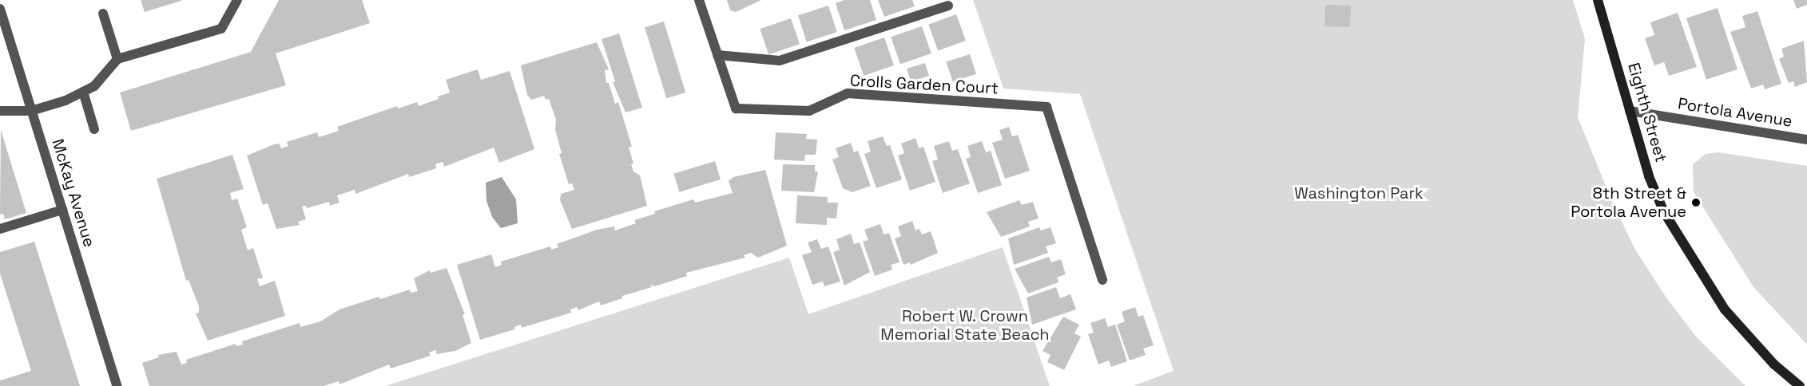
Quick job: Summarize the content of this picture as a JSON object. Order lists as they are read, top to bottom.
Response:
{
  "streets": {
    "main road": ["Eighth Street"],
    "street": ["Crolls Garden Court", "Portola Avenue", "McKay Avenue"]
  },
  "crossings": [
    ["Eighth Street", "Portola Avenue"]
  ],
  "parks": ["Washington Park", "Robert W. Crown Memorial State Beach"],
  "places": ["8th Street & Portola Avenue"]
}
